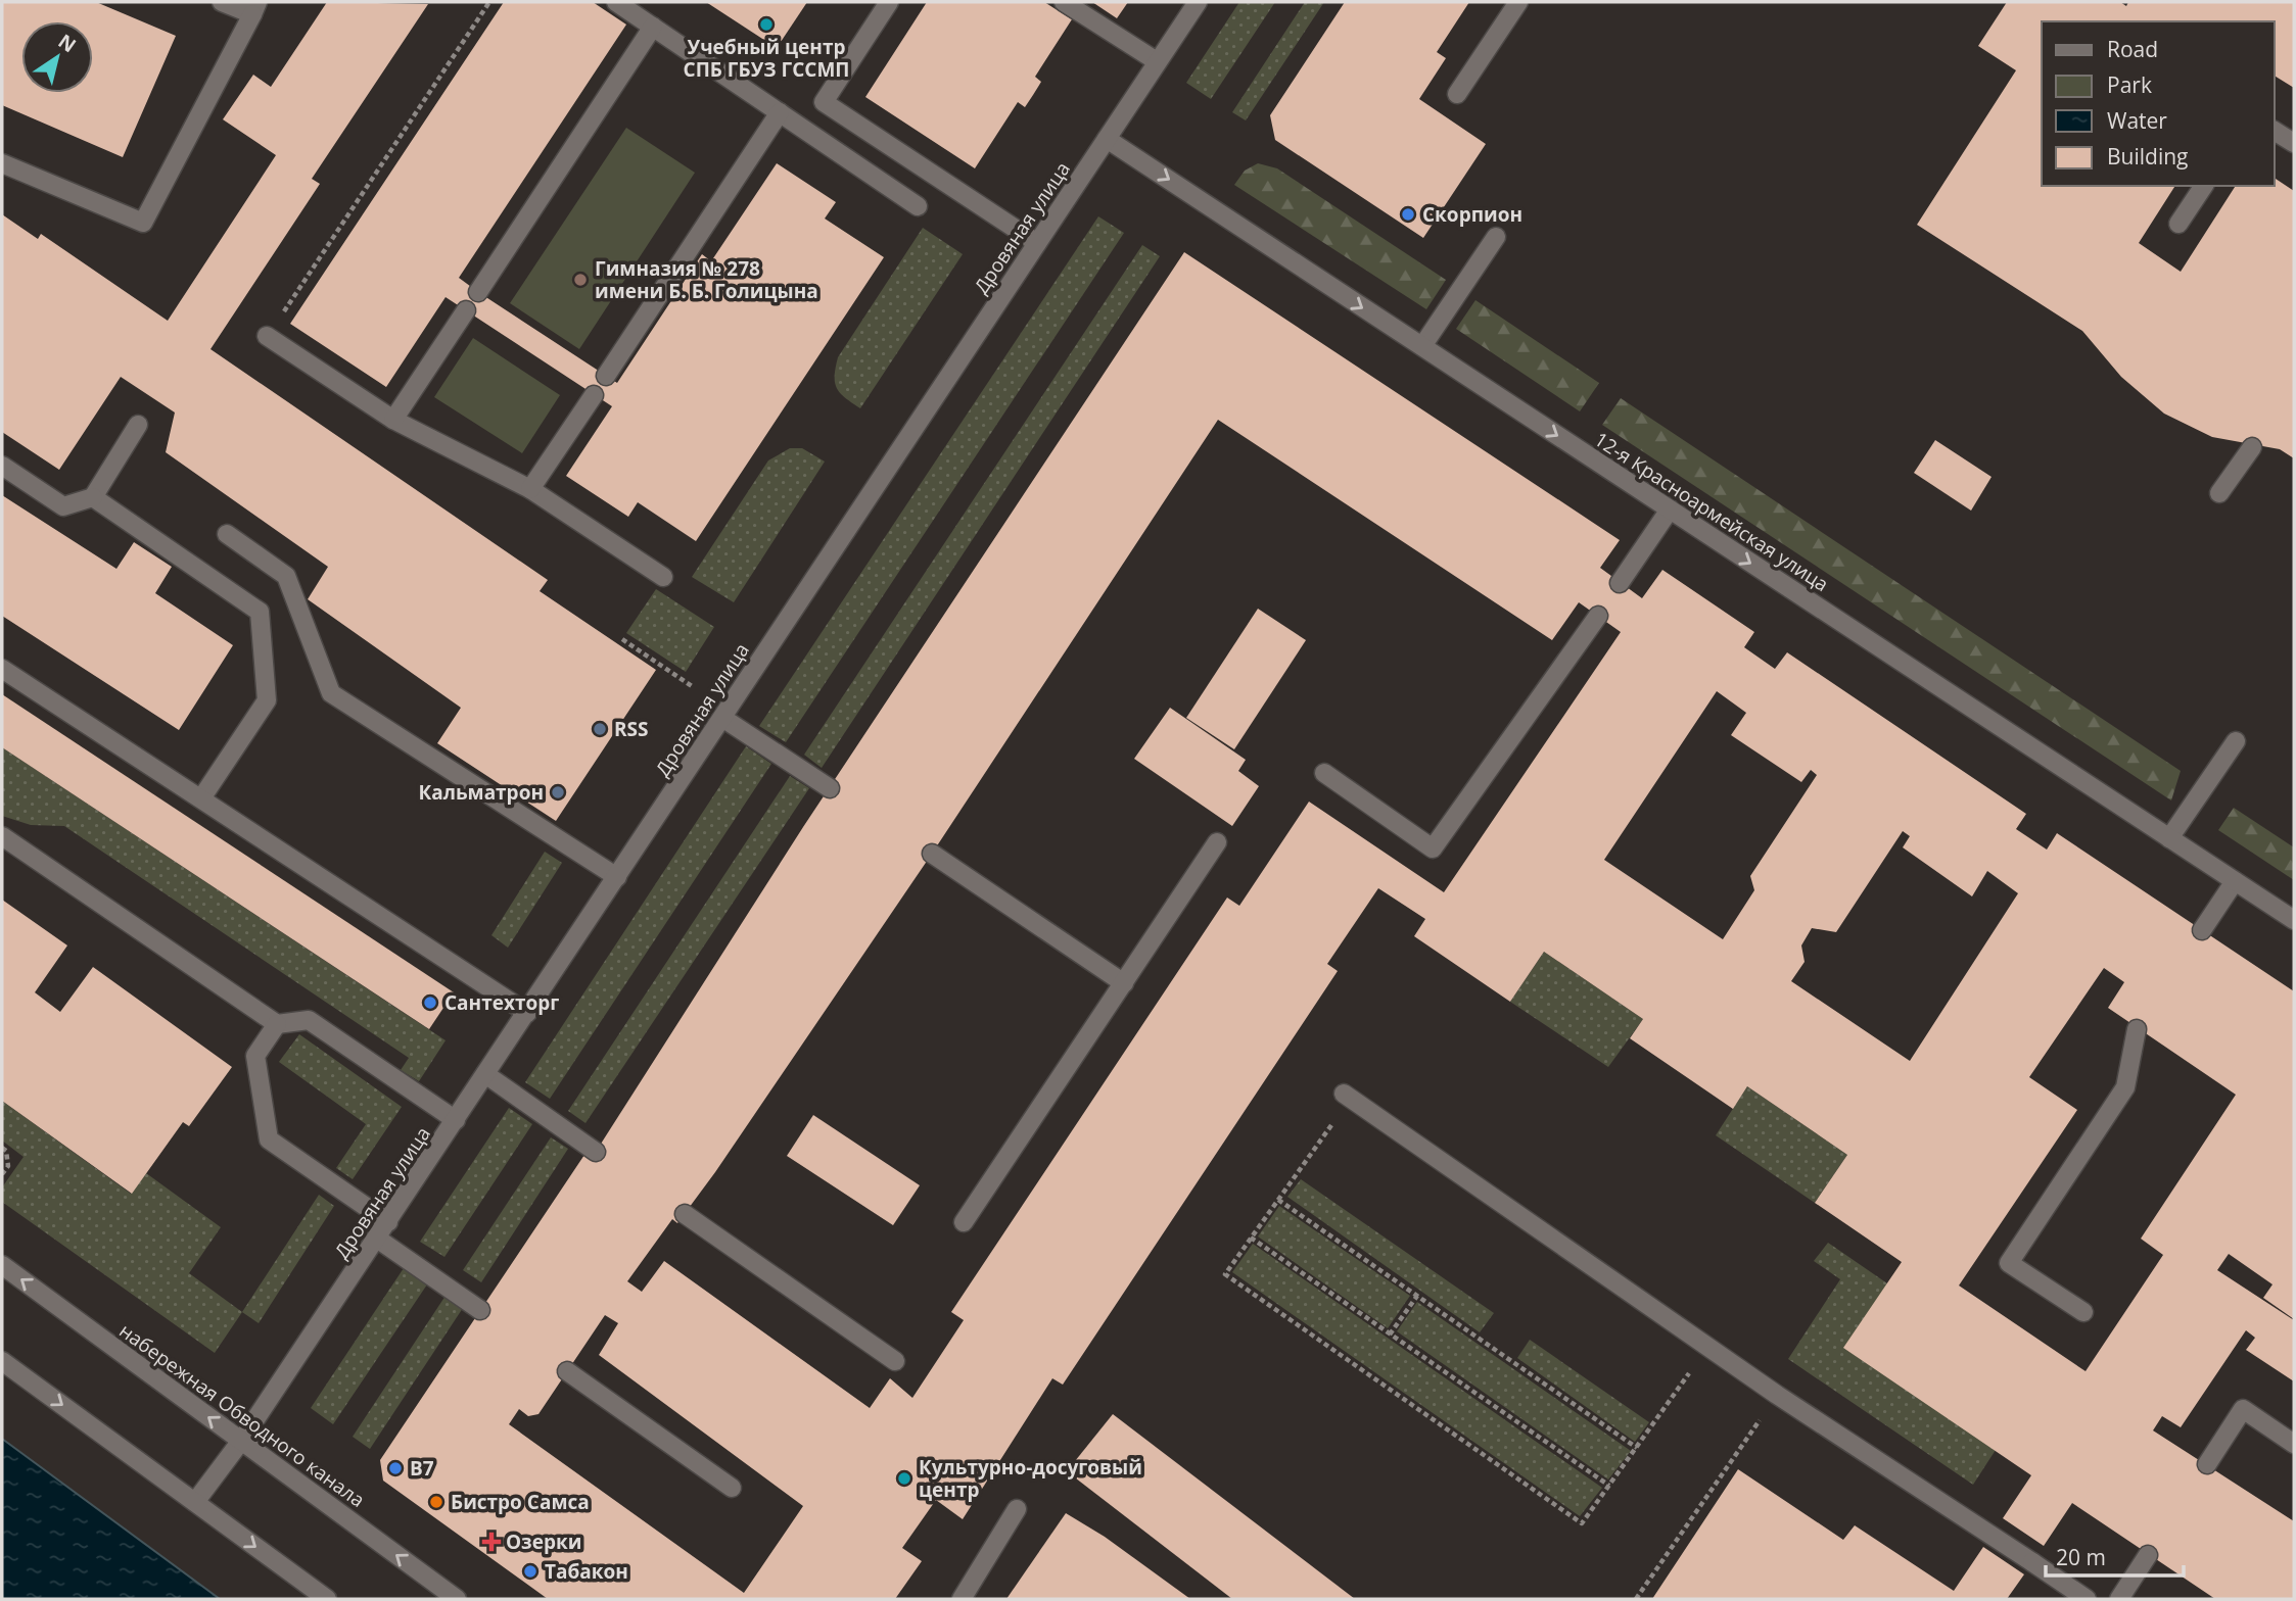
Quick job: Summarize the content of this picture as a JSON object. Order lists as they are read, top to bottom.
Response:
{
  "streets": {
    "street": ["Дровяная улица", "12-я Красноармейская улица", "набережная Обводного канала"]
  },
  "crossings": [
    ["Дровяная улица", "12-я Красноармейская улица"],
    ["Дровяная улица", "набережная Обводного канала"]
  ],
  "one_way": ["12-я Красноармейская улица"],
  "places": {
    "other": [
      "Учебный центр СПБ ГБУЗ ГССМП",
      "Скорпион",
      "Гимназия № 278 имени Б. Б. Голицына",
      "RSS",
      "Кальматрон",
      "Сантехторг",
      "В7",
      "Культурно-досуговый центр",
      "Бистро Самса",
      "Табакон"
    ],
    "health": ["Озерки"]
  },
  "legend": [
    "Road",
    "Park",
    "Water",
    "Building"
  ],
  "scale_bar": "20 m",
  "north": "top right"
}
